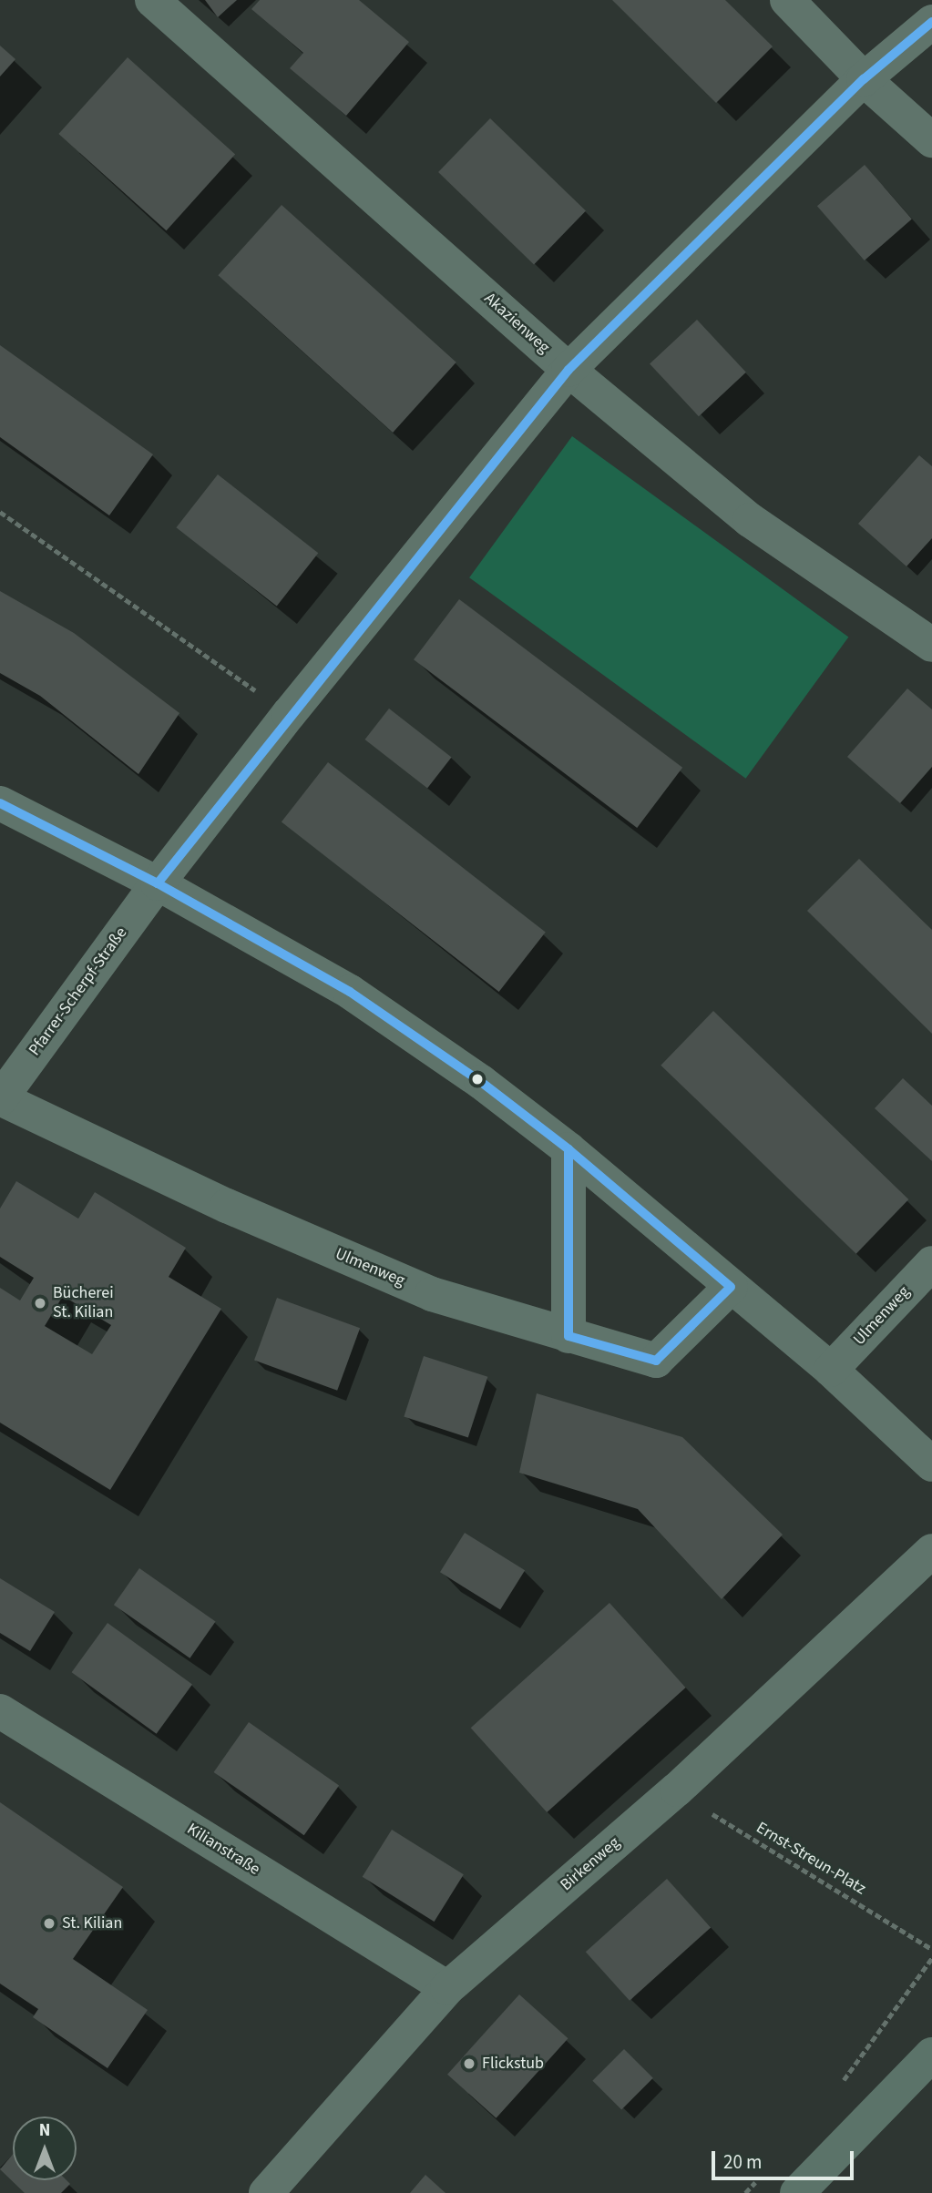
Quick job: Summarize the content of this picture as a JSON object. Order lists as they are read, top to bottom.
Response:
{
  "streets": {
    "street": [
      "Akazienweg",
      "Pfarrer-Scherpf-Straße",
      "Ulmenweg",
      "Kilianstraße",
      "Birkenweg"
    ],
    "path": ["Ernst-Streun-Platz"]
  },
  "crossings": [
    ["Akazienweg", "Pfarrer-Scherpf-Straße"],
    ["Pfarrer-Scherpf-Straße", "Ulmenweg"],
    ["Kilianstraße", "Birkenweg"],
    ["Ernst-Streun-Platz", "Birkenweg"]
  ],
  "places": ["Bücherei St. Kilian", "St. Kilian", "Flickstub"],
  "scale_bar": "20 m",
  "north": "top"
}
